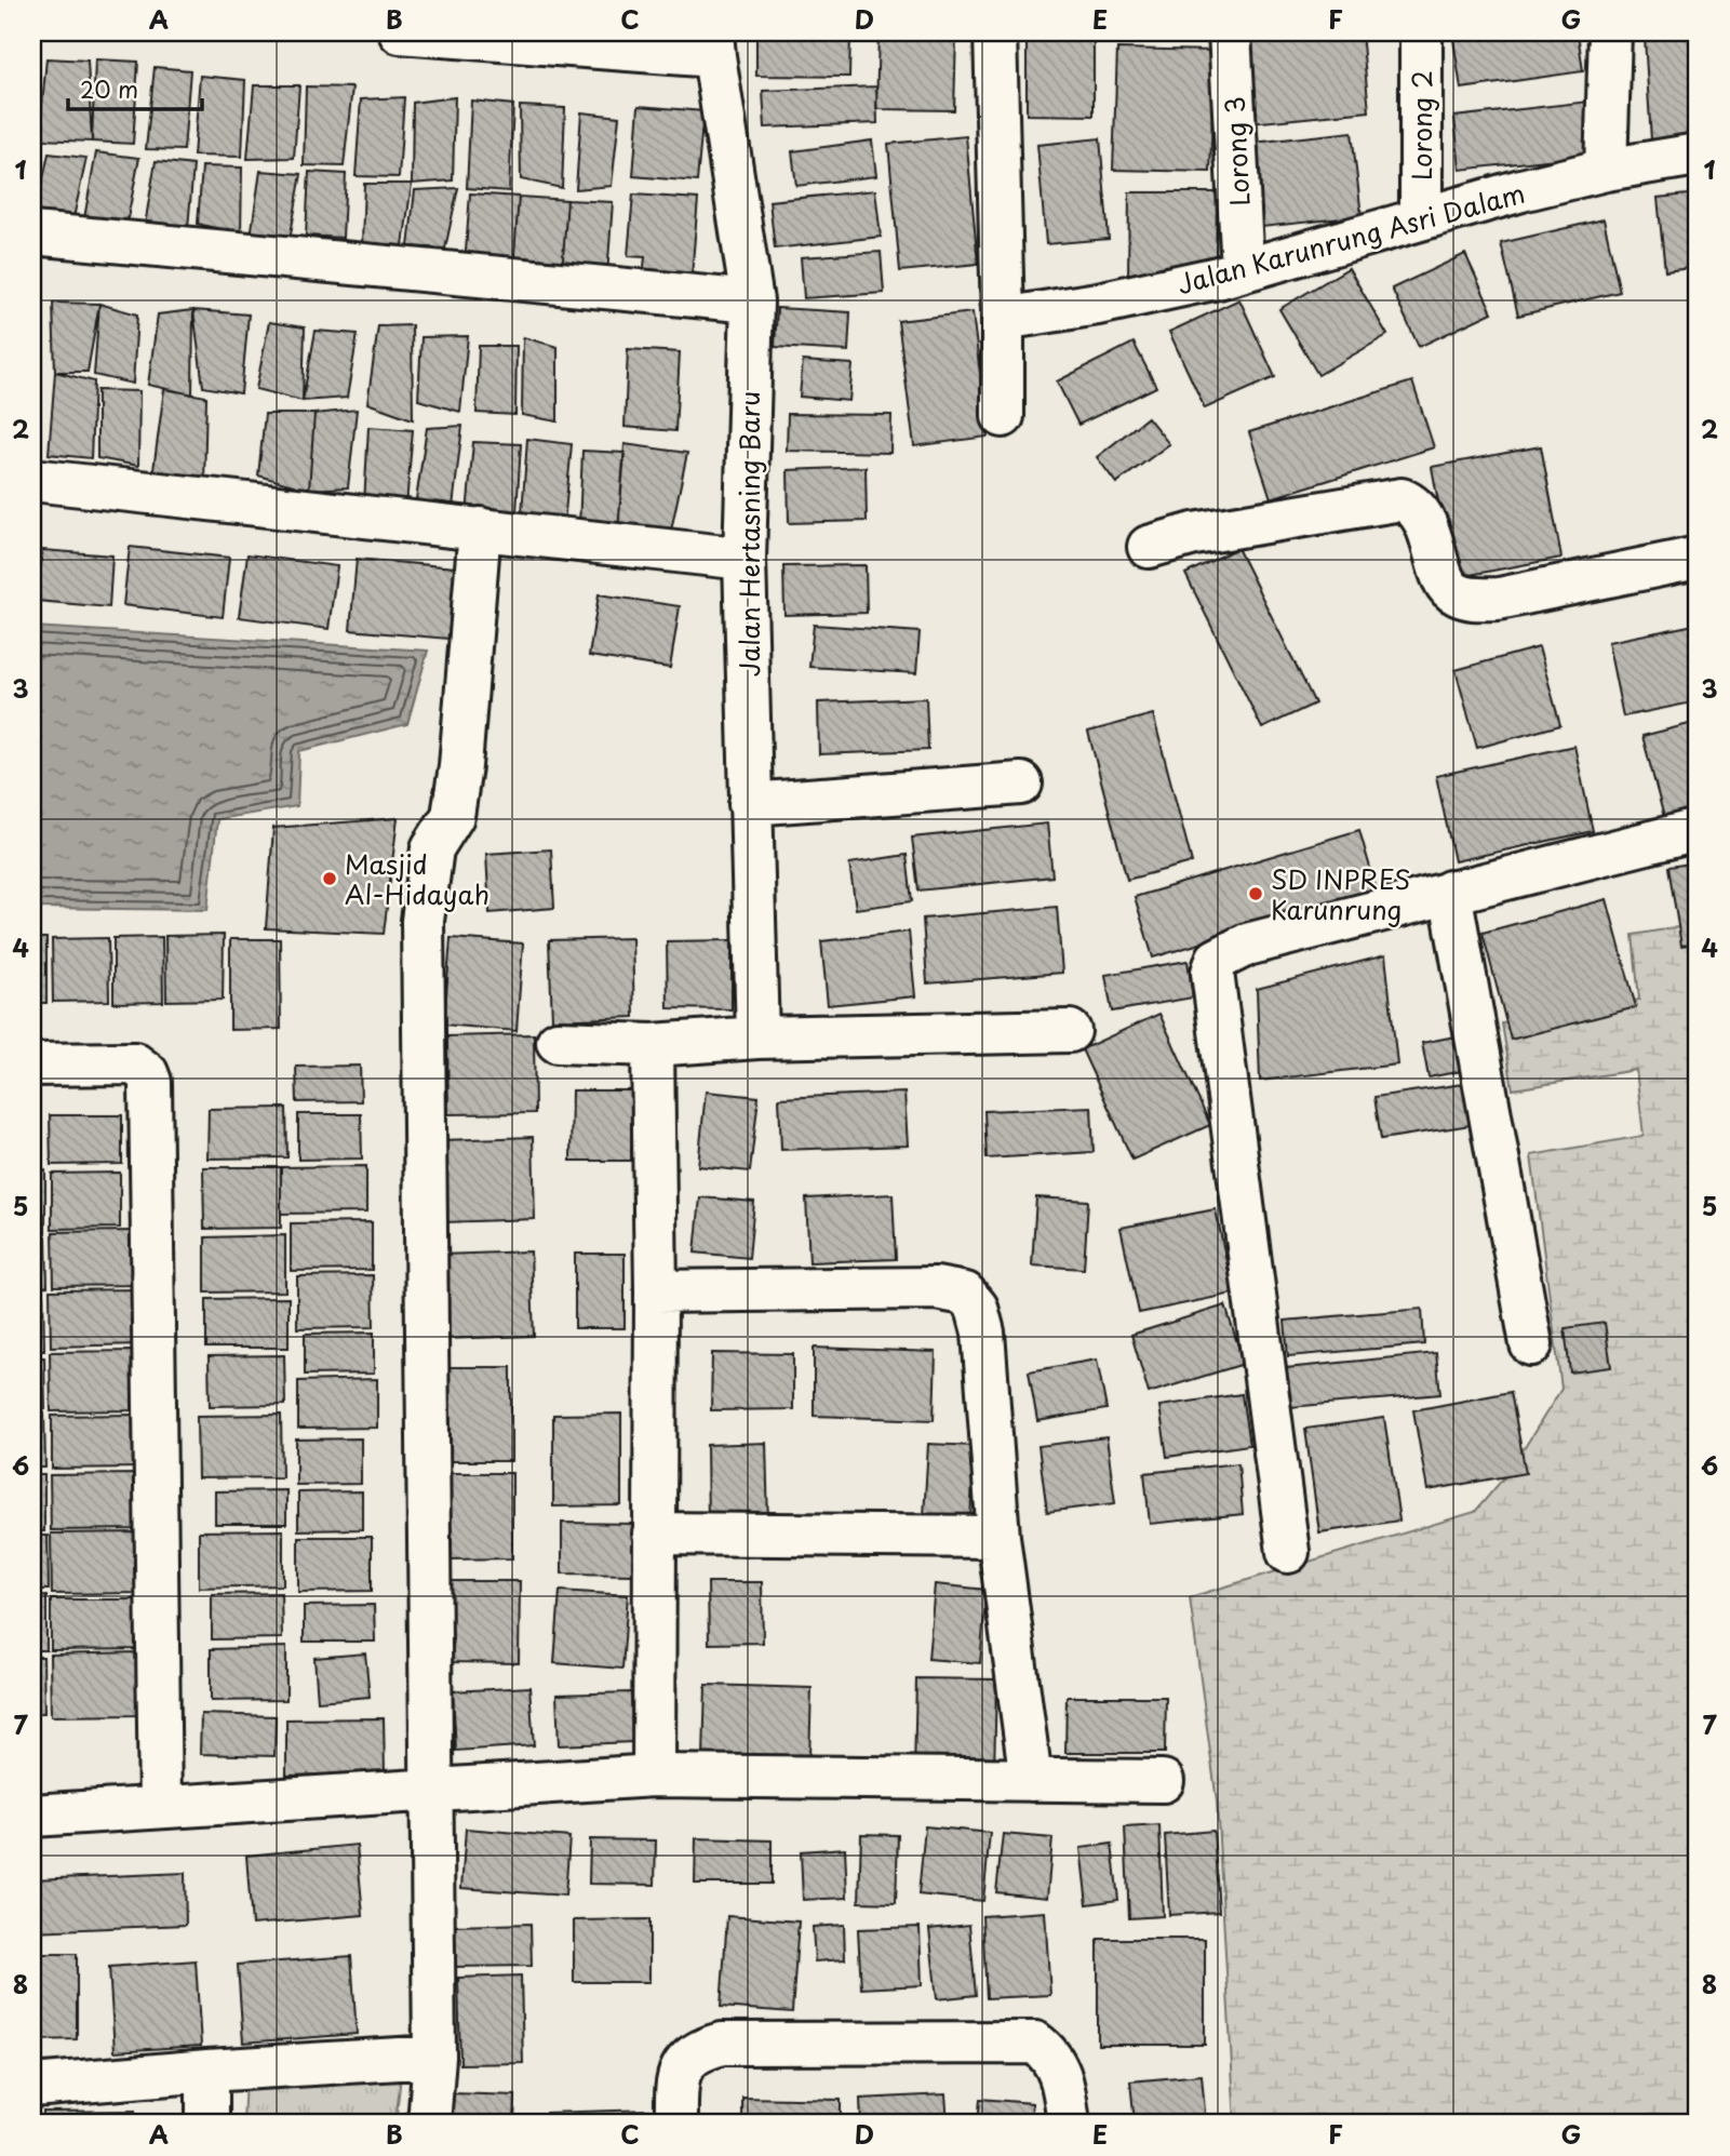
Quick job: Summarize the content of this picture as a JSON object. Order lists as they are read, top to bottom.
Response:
{
  "streets": {
    "street": [
      "Lorong 2",
      "Lorong 3",
      "Jalan Karunrung Asri Dalam",
      "Jalan Hertasning Baru"
    ]
  },
  "crossings": [
    ["Lorong 2", "Jalan Karunrung Asri Dalam"],
    ["Lorong 3", "Jalan Karunrung Asri Dalam"]
  ],
  "places": ["Masjid Al-Hidayah", "SD INPRES Karunrung"],
  "scale_bar": "20 m",
  "grid": {
    "columns": [
      "A",
      "B",
      "C",
      "D",
      "E",
      "F",
      "G"
    ],
    "rows": [
      "1",
      "2",
      "3",
      "4",
      "5",
      "6",
      "7",
      "8"
    ]
  }
}
